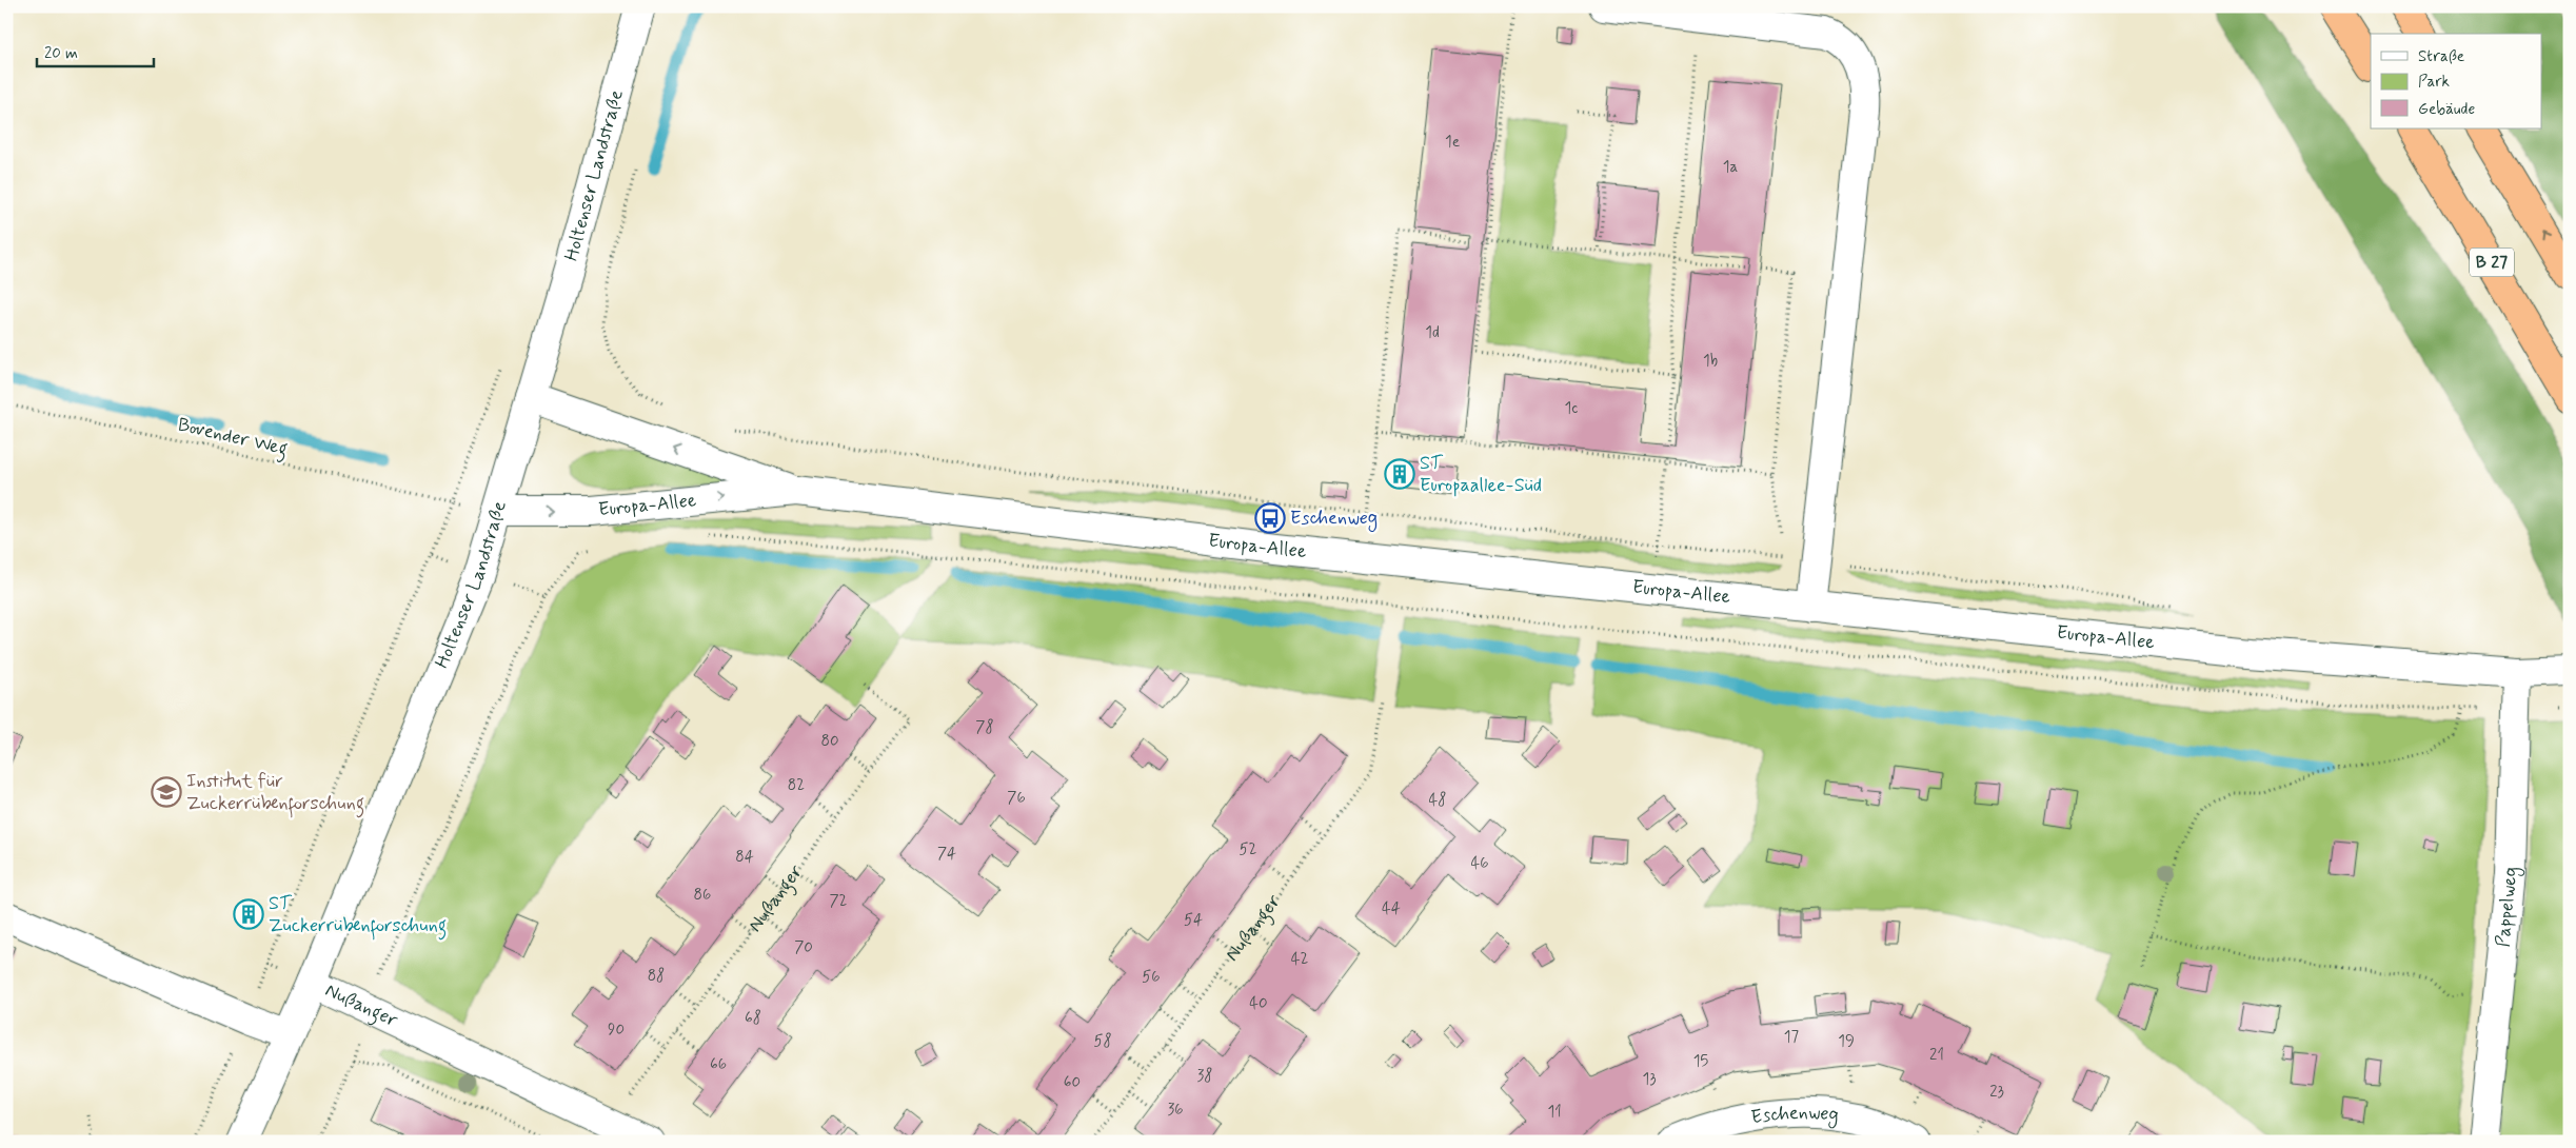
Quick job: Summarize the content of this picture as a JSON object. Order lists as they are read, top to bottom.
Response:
{
  "streets": {
    "highway": ["B 27"],
    "street": [
      "Holtenser Landstraße",
      "Europa-Allee",
      "Nußanger",
      "Pappelweg",
      "Eschenweg"
    ],
    "path": ["Bovender Weg"]
  },
  "crossings": [
    ["Holtenser Landstraße", "Europa-Allee"],
    ["Holtenser Landstraße", "Nußanger"],
    ["Europa-Allee", "Pappelweg"]
  ],
  "places": {
    "building": ["ST Europaallee-Süd", "ST Zuckerrübenforschung"],
    "bus stop": ["Eschenweg"],
    "school or university": ["Institut für Zuckerrübenforschung"]
  },
  "house_numbers": [
    "1e",
    "1a",
    "1d",
    "1b",
    "1c",
    "78",
    "80",
    "82",
    "76",
    "48",
    "52",
    "74",
    "84",
    "46",
    "86",
    "72",
    "44",
    "54",
    "70",
    "42",
    "88",
    "56",
    "40",
    "68",
    "90",
    "17",
    "58",
    "19",
    "21",
    "15",
    "66",
    "38",
    "13",
    "60",
    "23",
    "36",
    "11"
  ],
  "legend": ["Straße", "Park", "Gebäude"],
  "scale_bar": "20 m"
}
